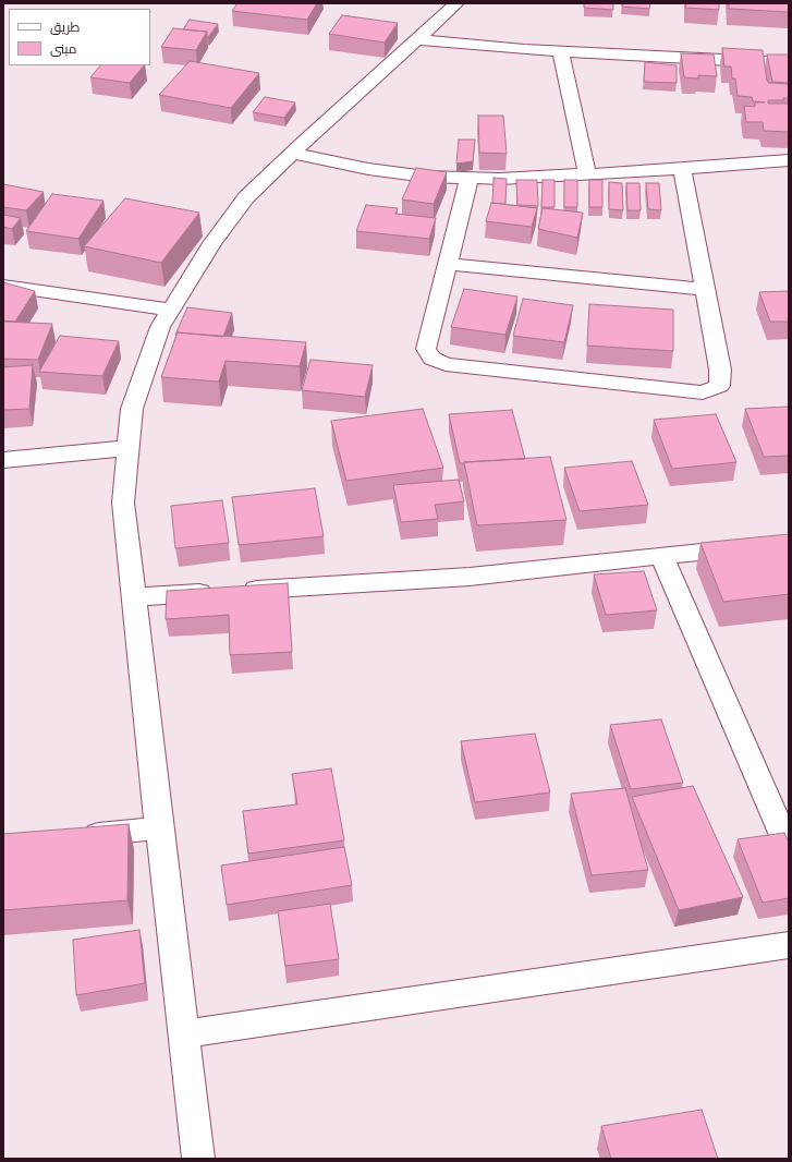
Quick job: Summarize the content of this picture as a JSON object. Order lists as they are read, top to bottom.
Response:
{
  "legend": ["طريق", "مبنى"]
}
